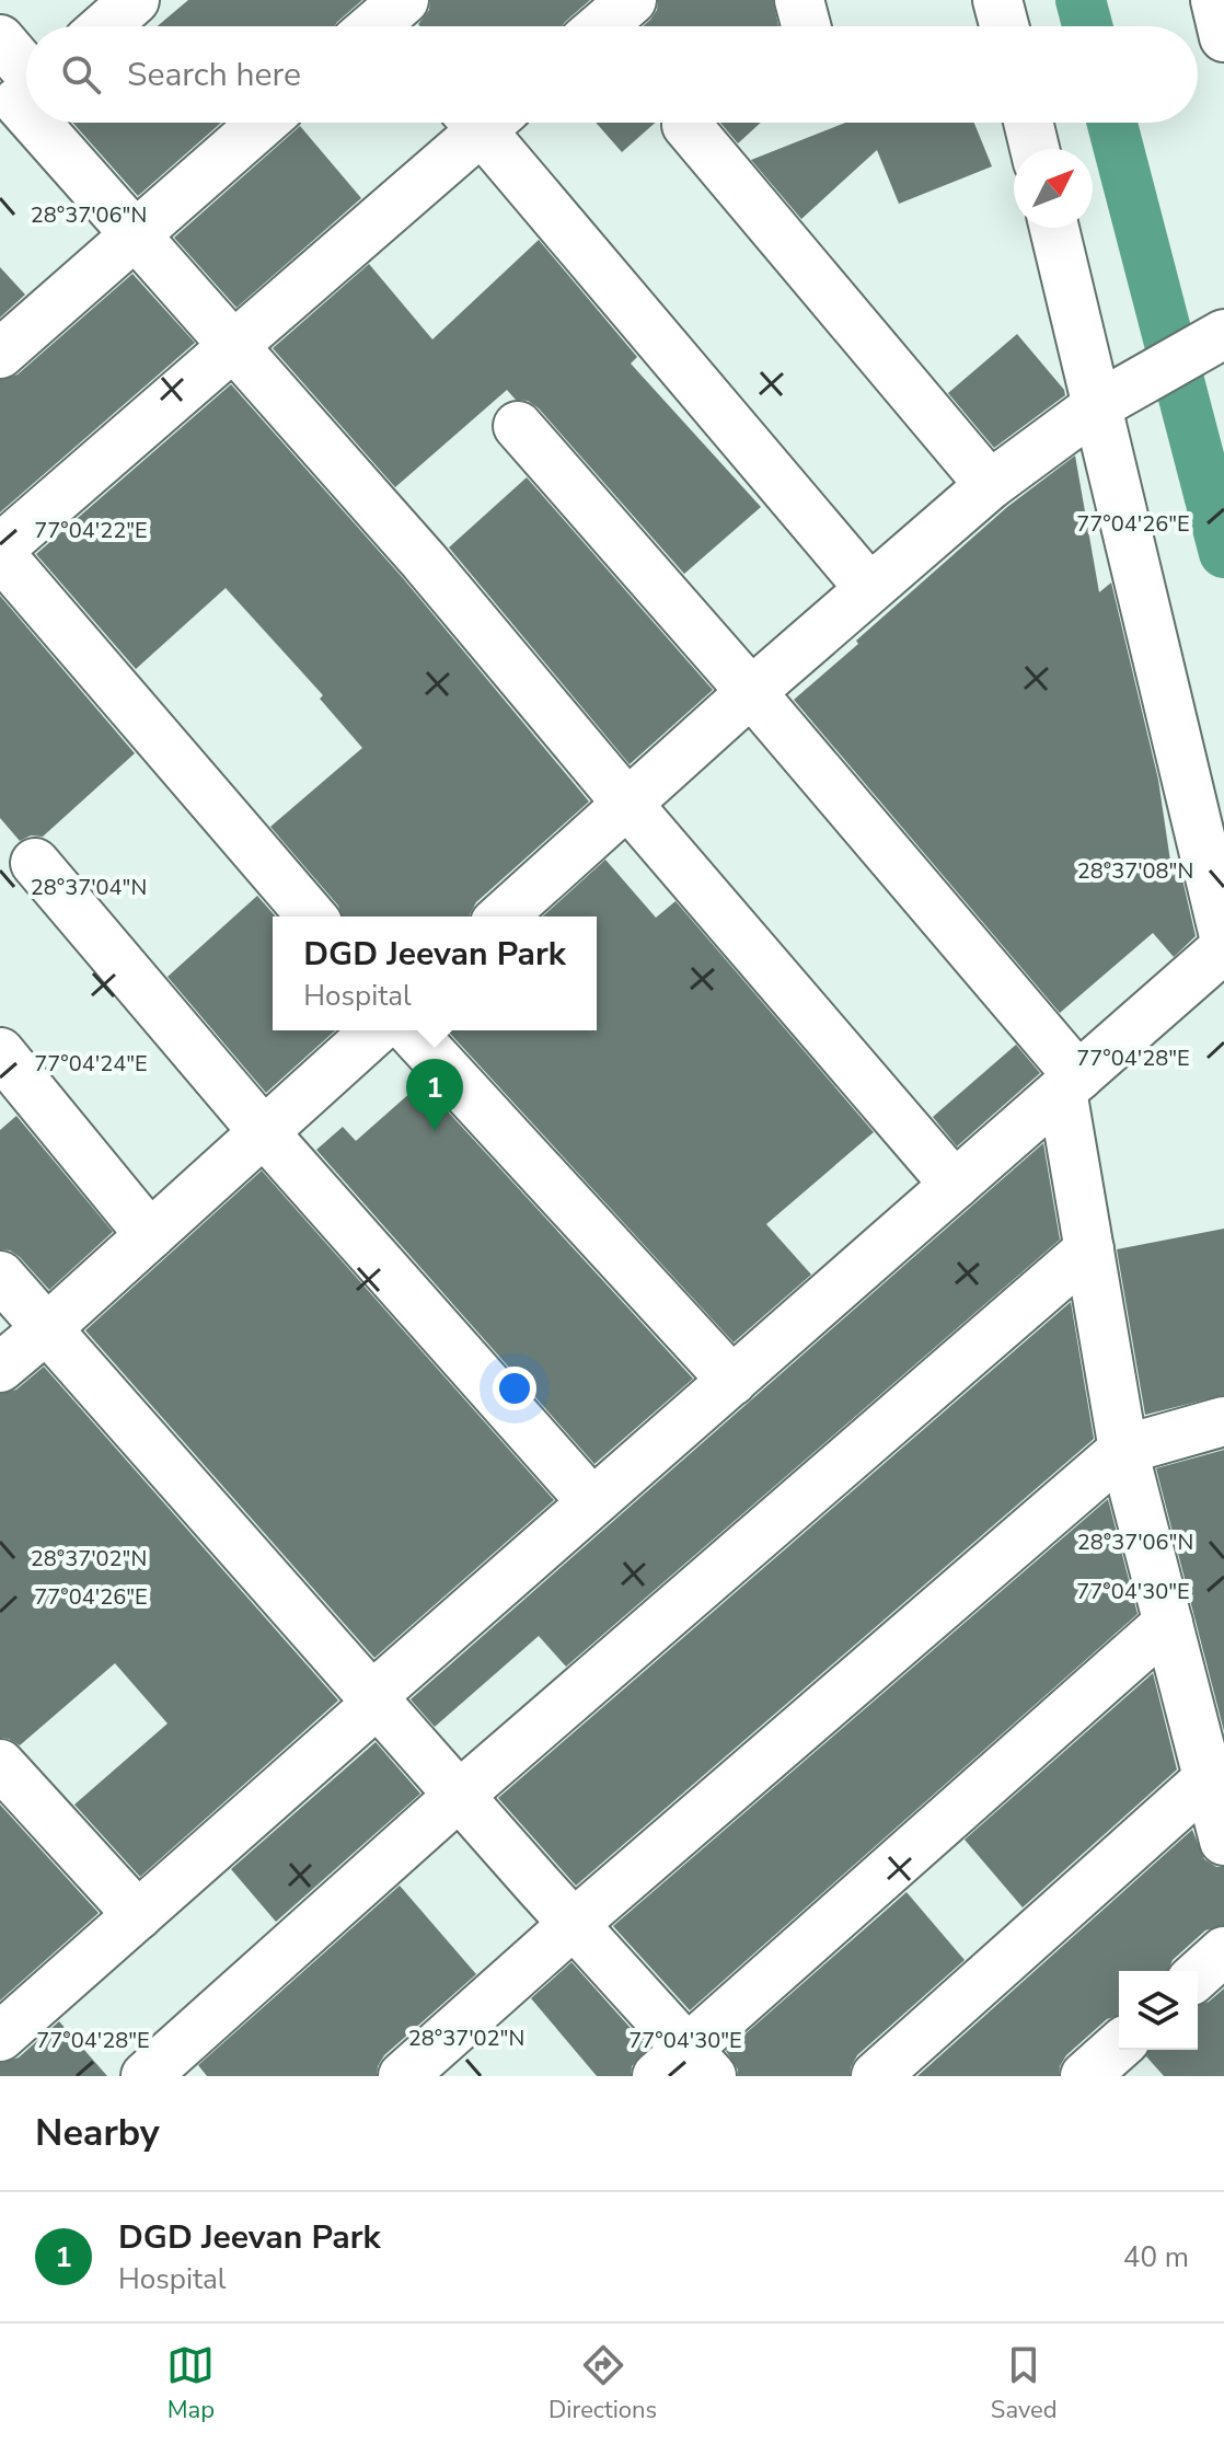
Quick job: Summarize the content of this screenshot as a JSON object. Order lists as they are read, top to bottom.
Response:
{
  "north": "top right",
  "page": {
    "search": "Search here",
    "popup": ["DGD Jeevan Park", "Hospital"],
    "pins": "1",
    "heading": "Nearby",
    "list": [
      {
        "mark": "1",
        "name": "DGD Jeevan Park",
        "note": "Hospital",
        "value": "40 m"
      }
    ],
    "nav": ["Map", "Directions", "Saved"]
  },
  "coordinates": [
    "28°37'06\"N",
    "77°04'26\"E",
    "77°04'22\"E",
    "28°37'08\"N",
    "28°37'04\"N",
    "77°04'28\"E",
    "77°04'24\"E",
    "28°37'02\"N",
    "77°04'30\"E"
  ]
}
